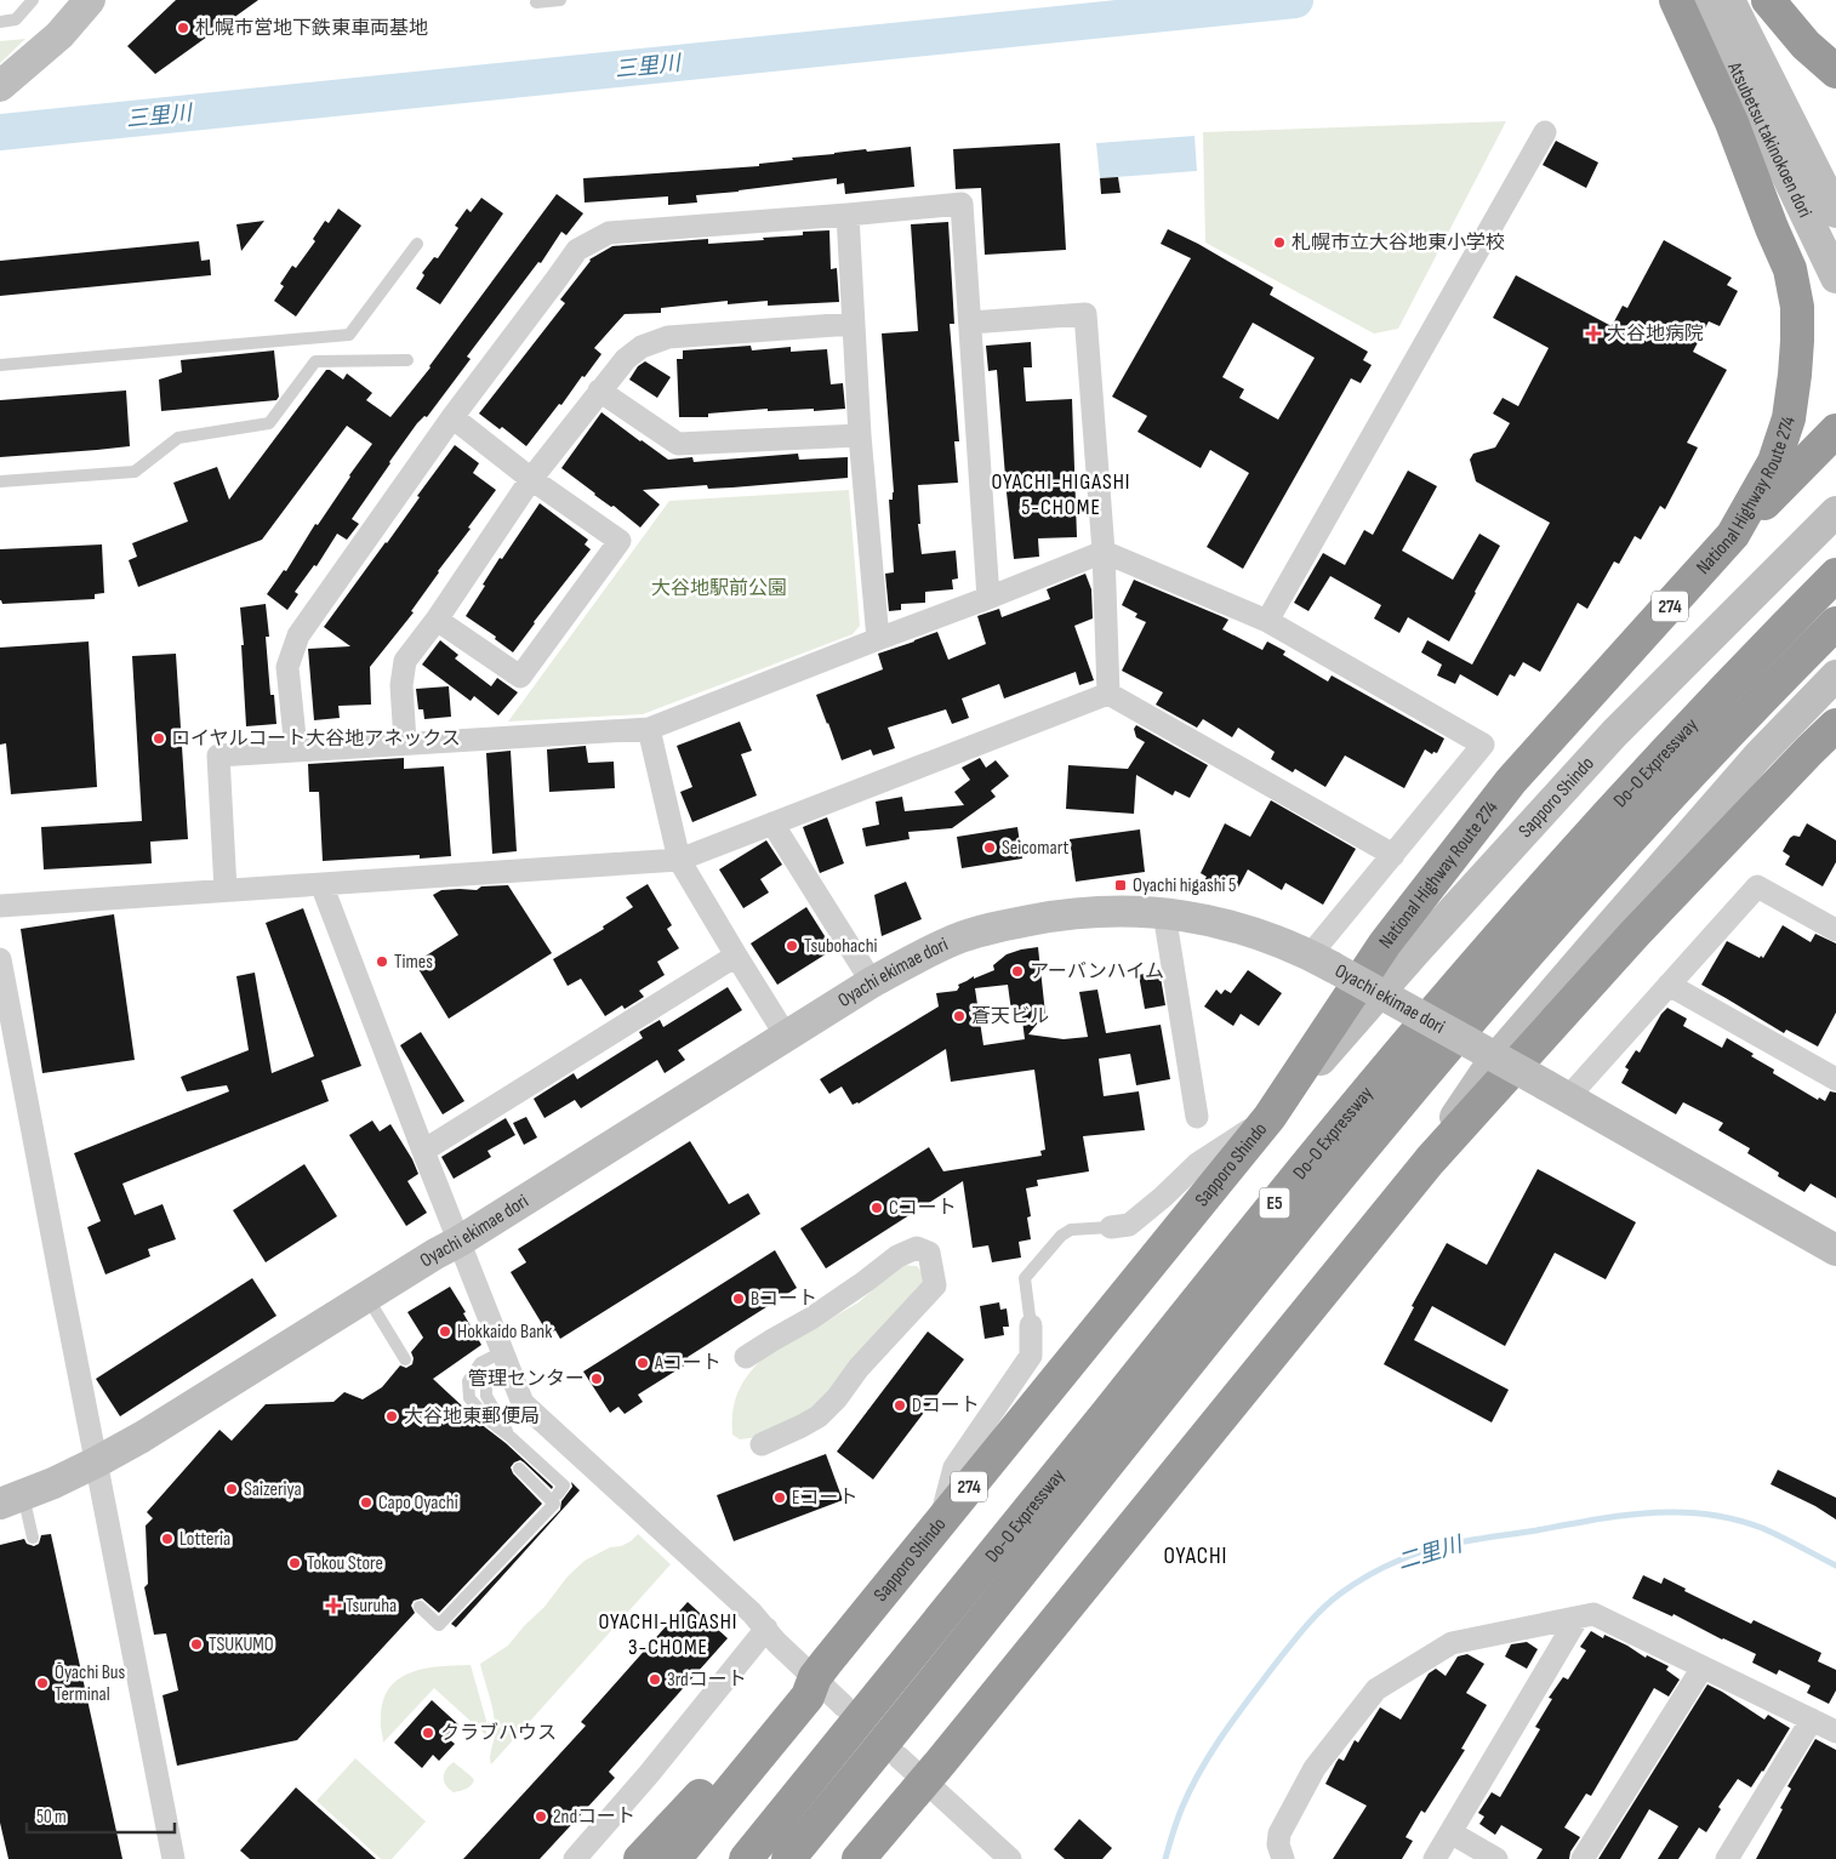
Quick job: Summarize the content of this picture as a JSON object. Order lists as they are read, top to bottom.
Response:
{
  "streets": {
    "highway": [
      "National Highway Route 274",
      "274",
      "Do-O Expressway",
      "Sapporo Shindo",
      "E5"
    ],
    "street": ["Atsubetsu takinokoen dori", "Oyachi ekimae dori"]
  },
  "crossings": [
    ["Atsubetsu takinokoen dori", "National Highway Route 274"],
    ["National Highway Route 274", "Sapporo Shindo"]
  ],
  "districts": ["OYACHI-HIGASHI 5-CHOME", "OYACHI", "OYACHI-HIGASHI 3-CHOME"],
  "water": ["三里川", "二里川"],
  "parks": ["大谷地駅前公園"],
  "places": {
    "other": [
      "札幌市営地下鉄東車両基地",
      "札幌市立大谷地東小学校",
      "ロイヤルコート大谷地アネックス",
      "Seicomart",
      "Tsubohachi",
      "Times",
      "アーバンハイム",
      "蒼天ビル",
      "Cコート",
      "Bコート",
      "Hokkaido Bank",
      "Aコート",
      "管理センター",
      "Dコート",
      "大谷地東郵便局",
      "Saizeriya",
      "Eコート",
      "Capo Oyachi",
      "Lotteria",
      "Tokou Store",
      "TSUKUMO",
      "3rdコート",
      "Ōyachi Bus Terminal",
      "クラブハウス",
      "2ndコート"
    ],
    "health": ["大谷地病院", "Tsuruha"],
    "transit": ["Oyachi higashi 5"]
  },
  "scale_bar": "50 m"
}
